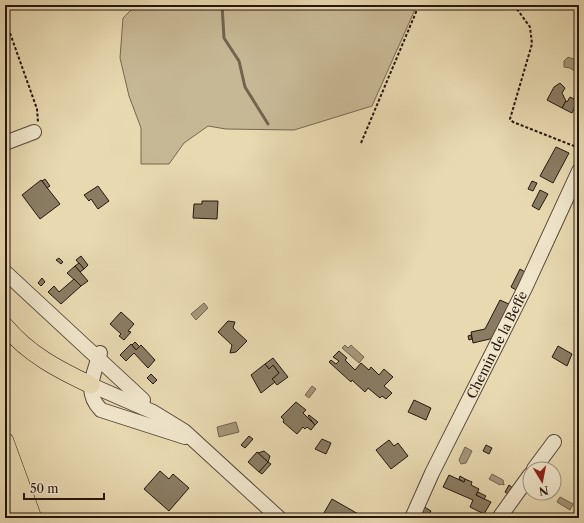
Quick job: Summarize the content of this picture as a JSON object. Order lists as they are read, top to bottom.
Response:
{
  "streets": {
    "street": ["Chemin de la Beffe"]
  },
  "scale_bar": "50 m",
  "north": "bottom"
}
